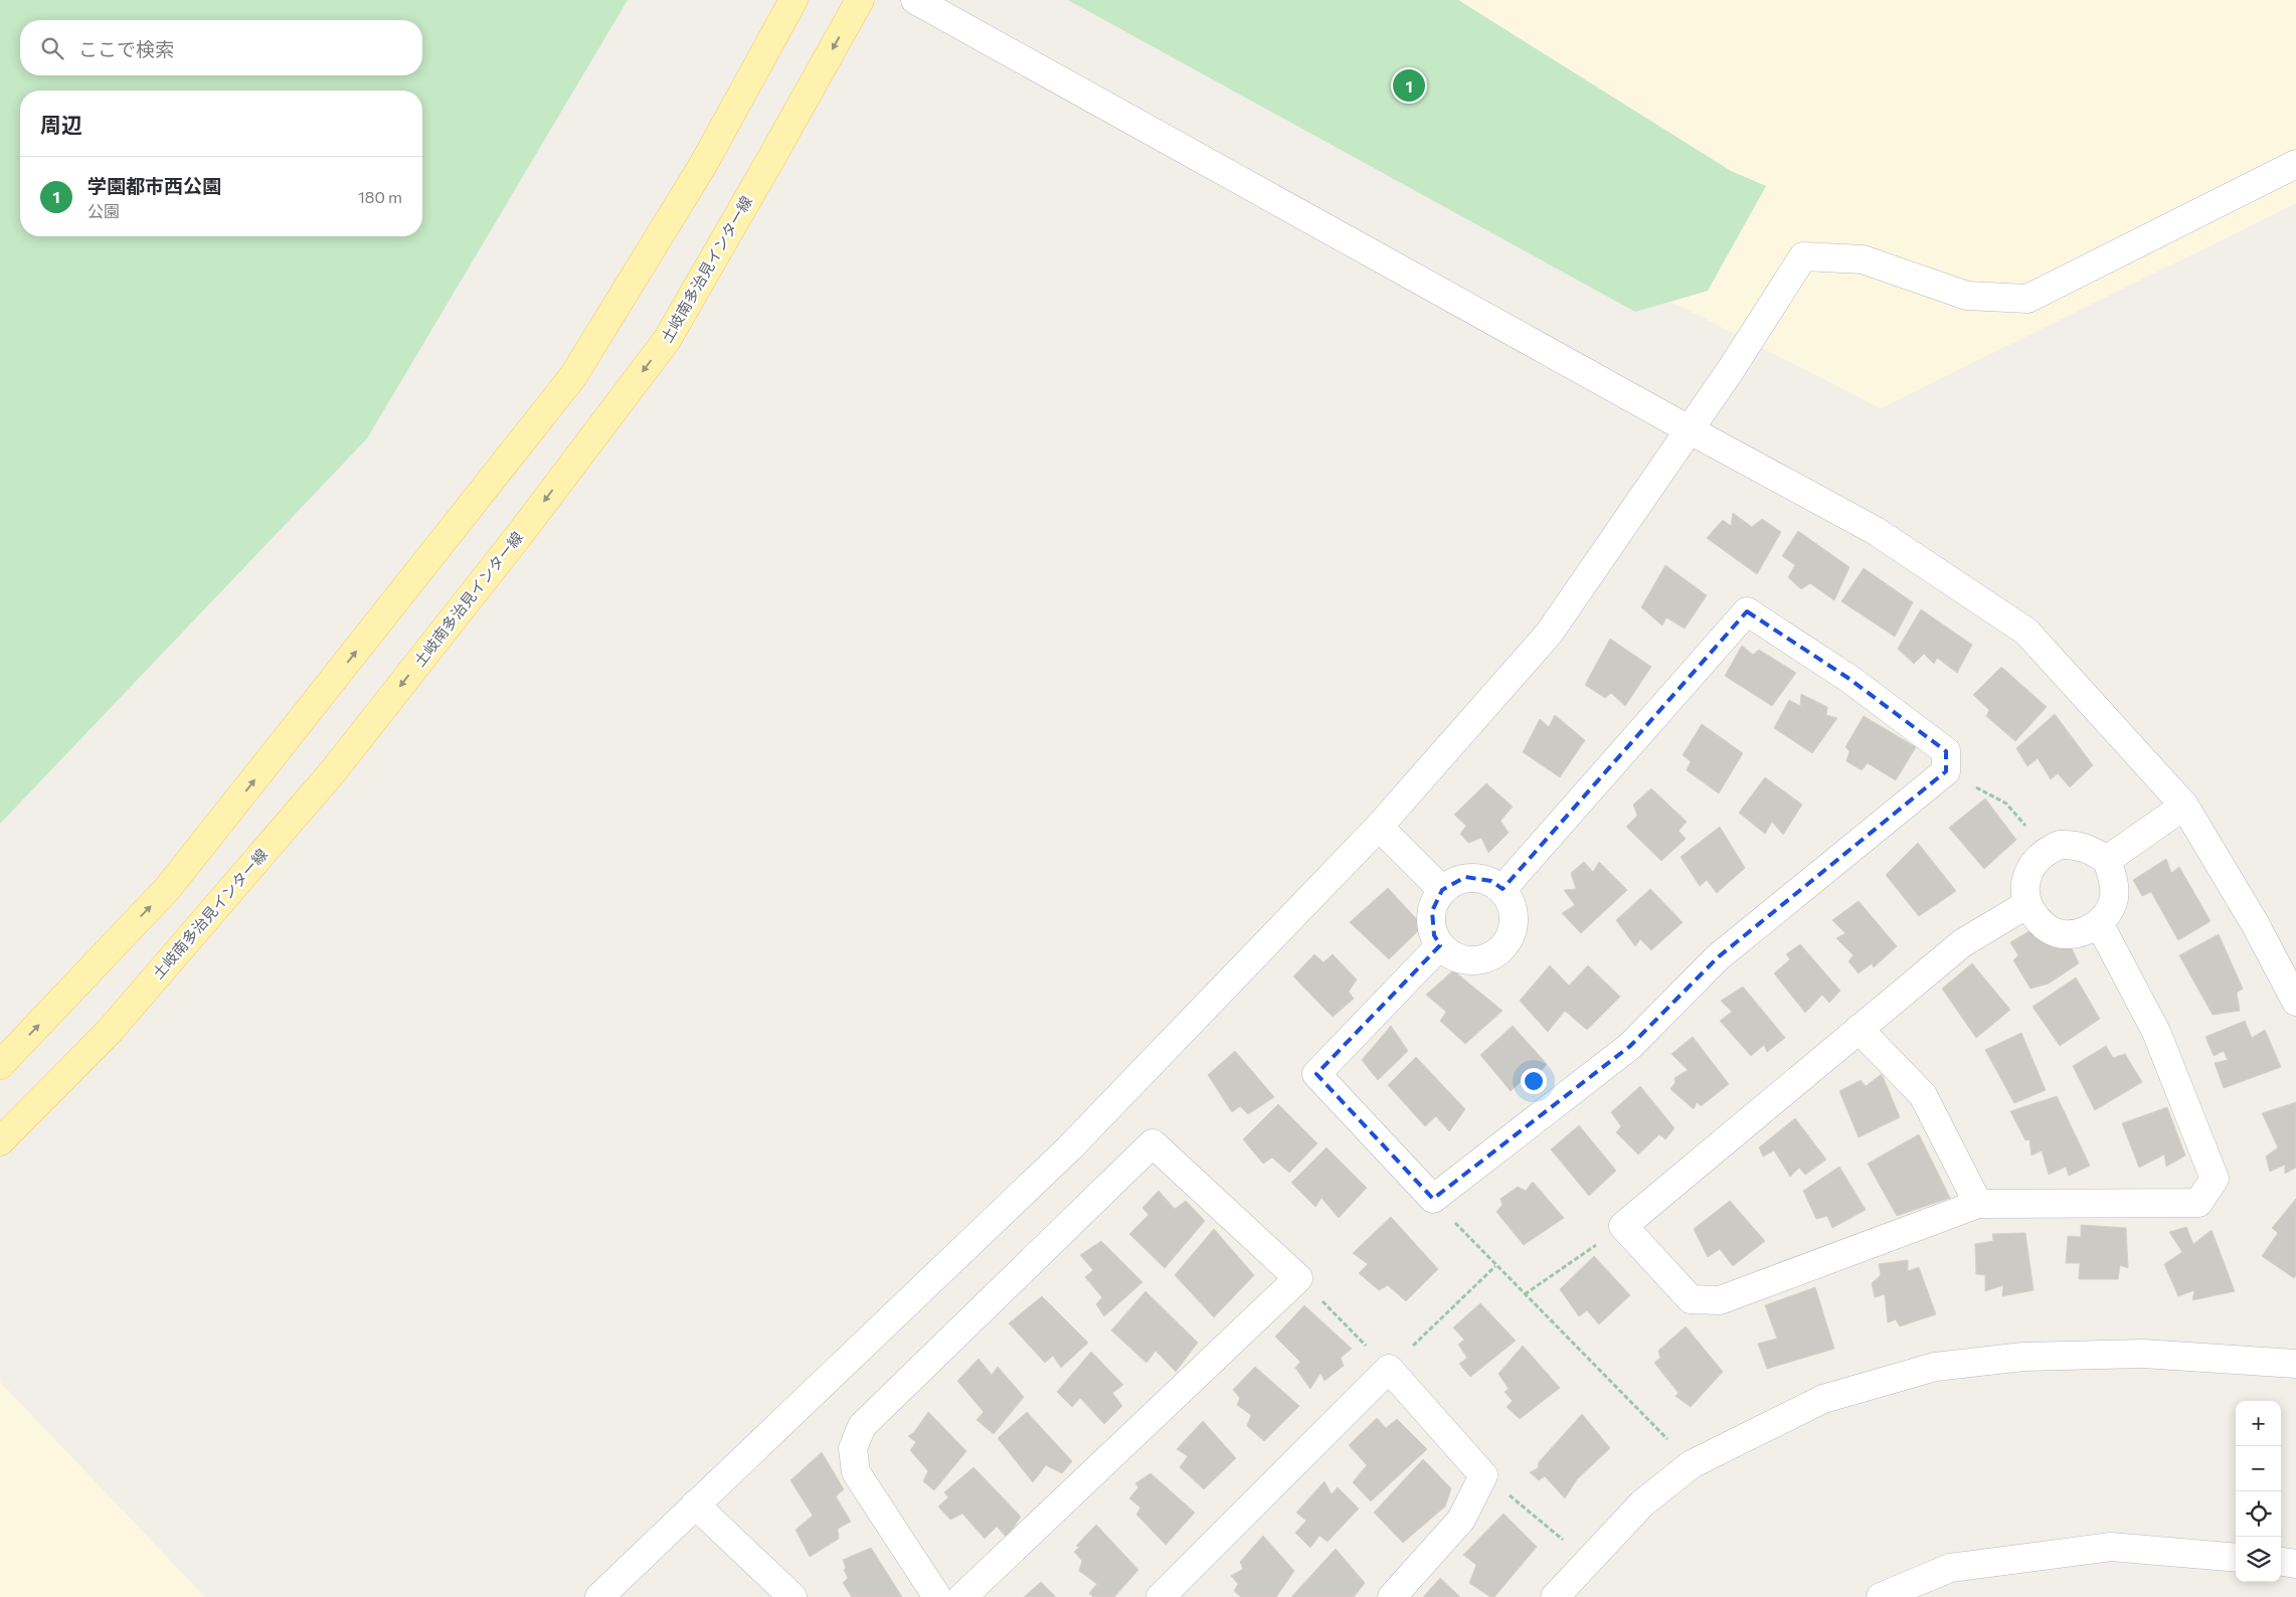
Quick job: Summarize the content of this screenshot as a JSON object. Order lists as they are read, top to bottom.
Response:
{
  "streets": {
    "main road": ["土岐南多治見インター線"]
  },
  "page": {
    "search": "ここで検索",
    "pins": "1",
    "heading": "周辺",
    "list": [
      {
        "mark": "1",
        "name": "学園都市西公園",
        "note": "公園",
        "value": "180 m"
      }
    ],
    "map_buttons": ["+", "−"]
  }
}
